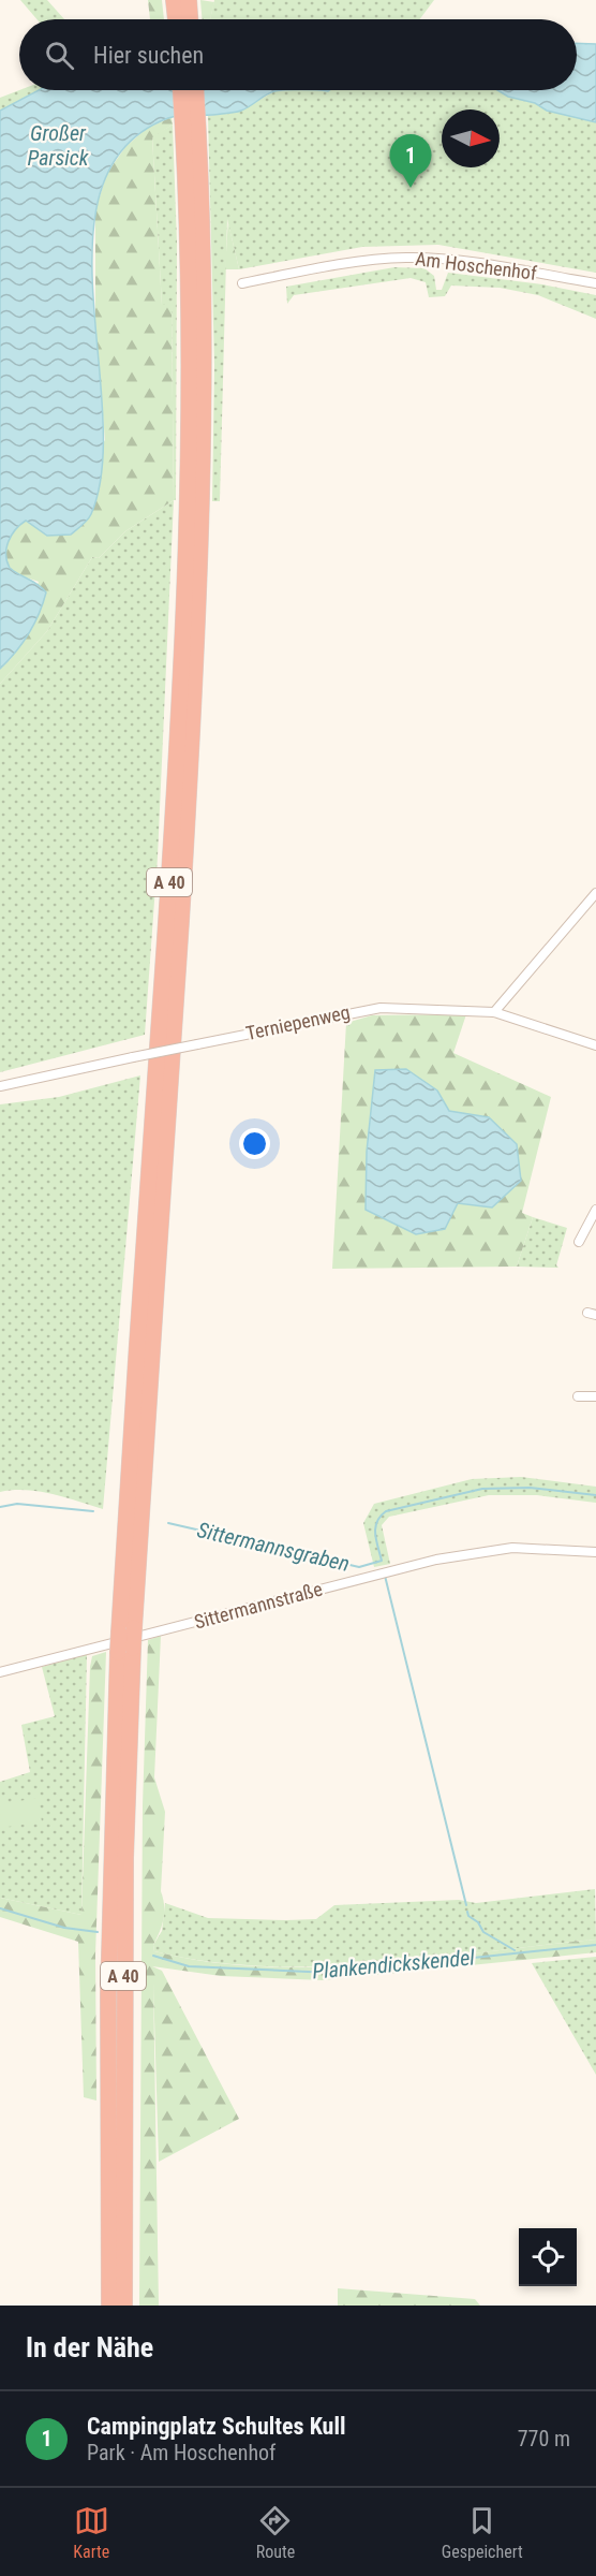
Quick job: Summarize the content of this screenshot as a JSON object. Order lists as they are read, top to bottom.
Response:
{
  "streets": {
    "highway": ["A 40"],
    "street": ["Am Hoschenhof", "Terniepenweg", "Sittermannstraße"]
  },
  "water": ["Großer Parsick", "Sittermannsgraben", "Plankendickskendel"],
  "north": "right",
  "page": {
    "search": "Hier suchen",
    "pins": "1",
    "heading": "In der Nähe",
    "list": [
      {
        "mark": "1",
        "name": "Campingplatz Schultes Kull",
        "note": "Park · Am Hoschenhof",
        "value": "770 m"
      }
    ],
    "nav": ["Karte", "Route", "Gespeichert"]
  }
}
